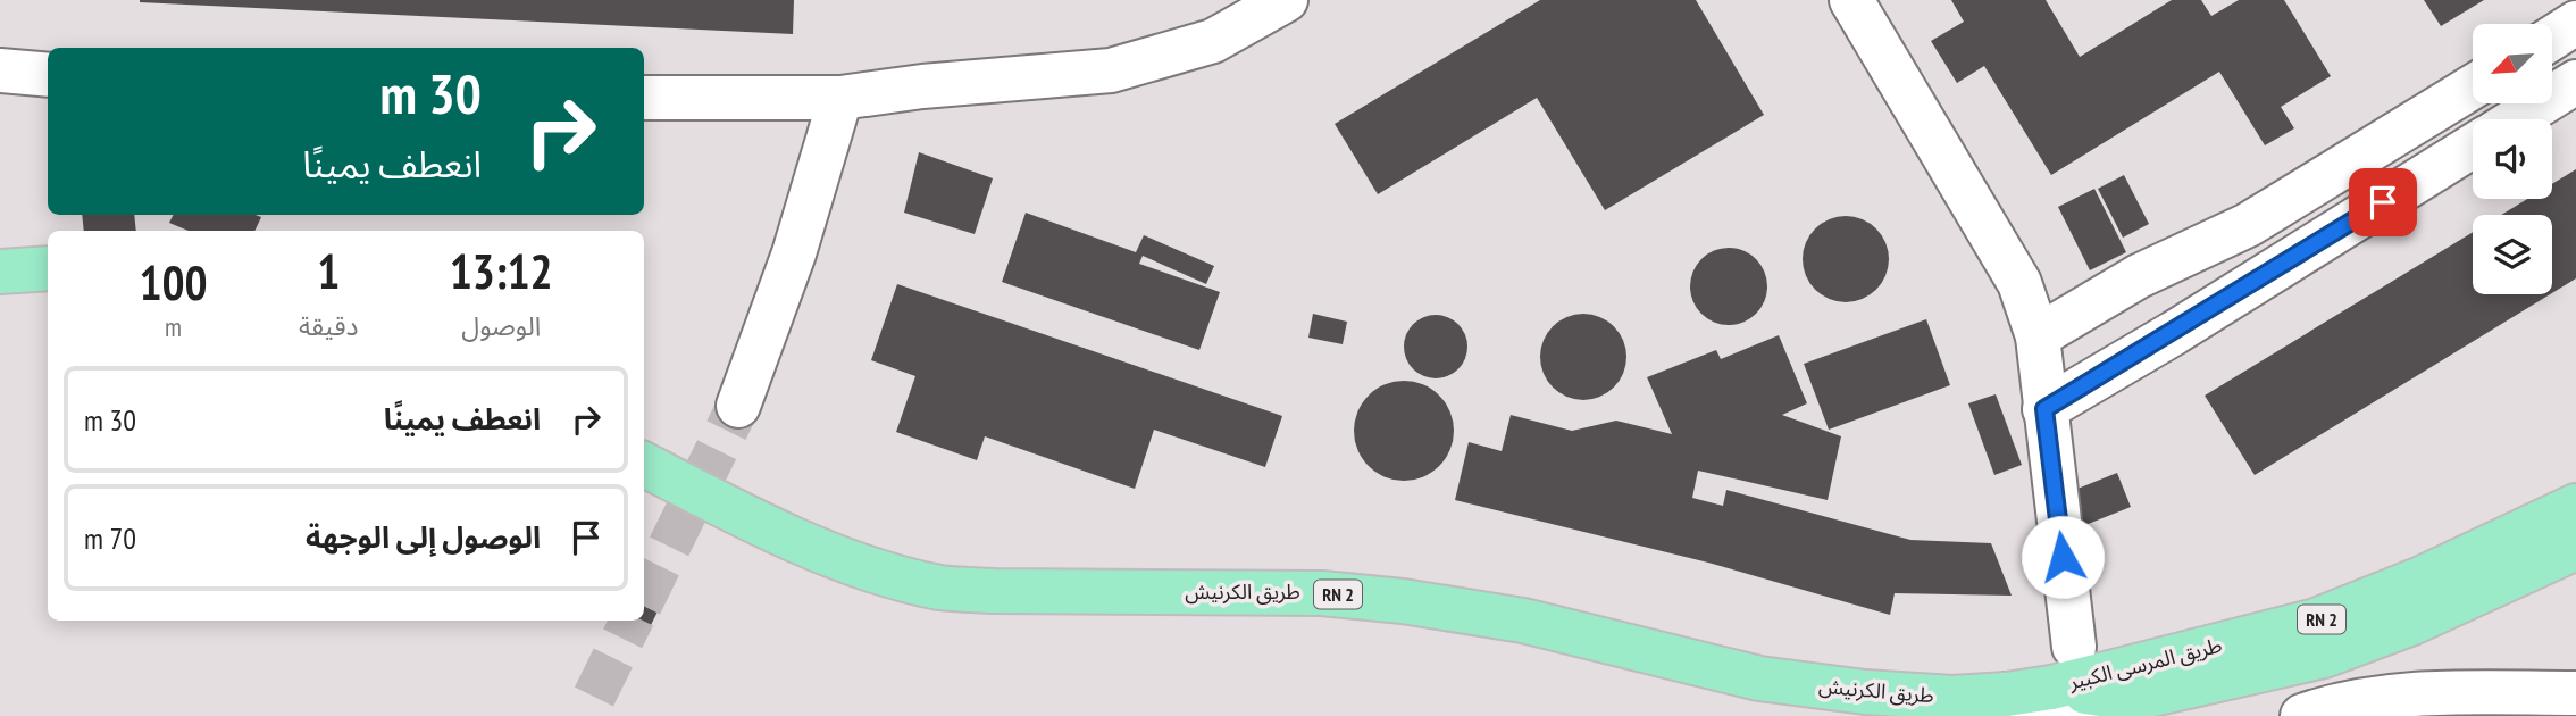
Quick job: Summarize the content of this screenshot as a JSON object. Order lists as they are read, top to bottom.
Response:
{
  "streets": {
    "main road": ["طريق الكرنيش", "RN 2", "طريق المرسى الكبير"]
  },
  "crossings": [
    ["طريق الكرنيش", "طريق المرسى الكبير"]
  ],
  "north": "bottom left",
  "page": {
    "turn": ["30 m", "انعطف يمينًا"],
    "eta": [
      "13:12",
      "الوصول",
      "1",
      "دقيقة",
      "100",
      "m"
    ],
    "list": [
      {
        "name": "انعطف يمينًا",
        "value": "30 m"
      },
      {
        "name": "الوصول إلى الوجهة",
        "value": "70 m"
      }
    ]
  }
}
